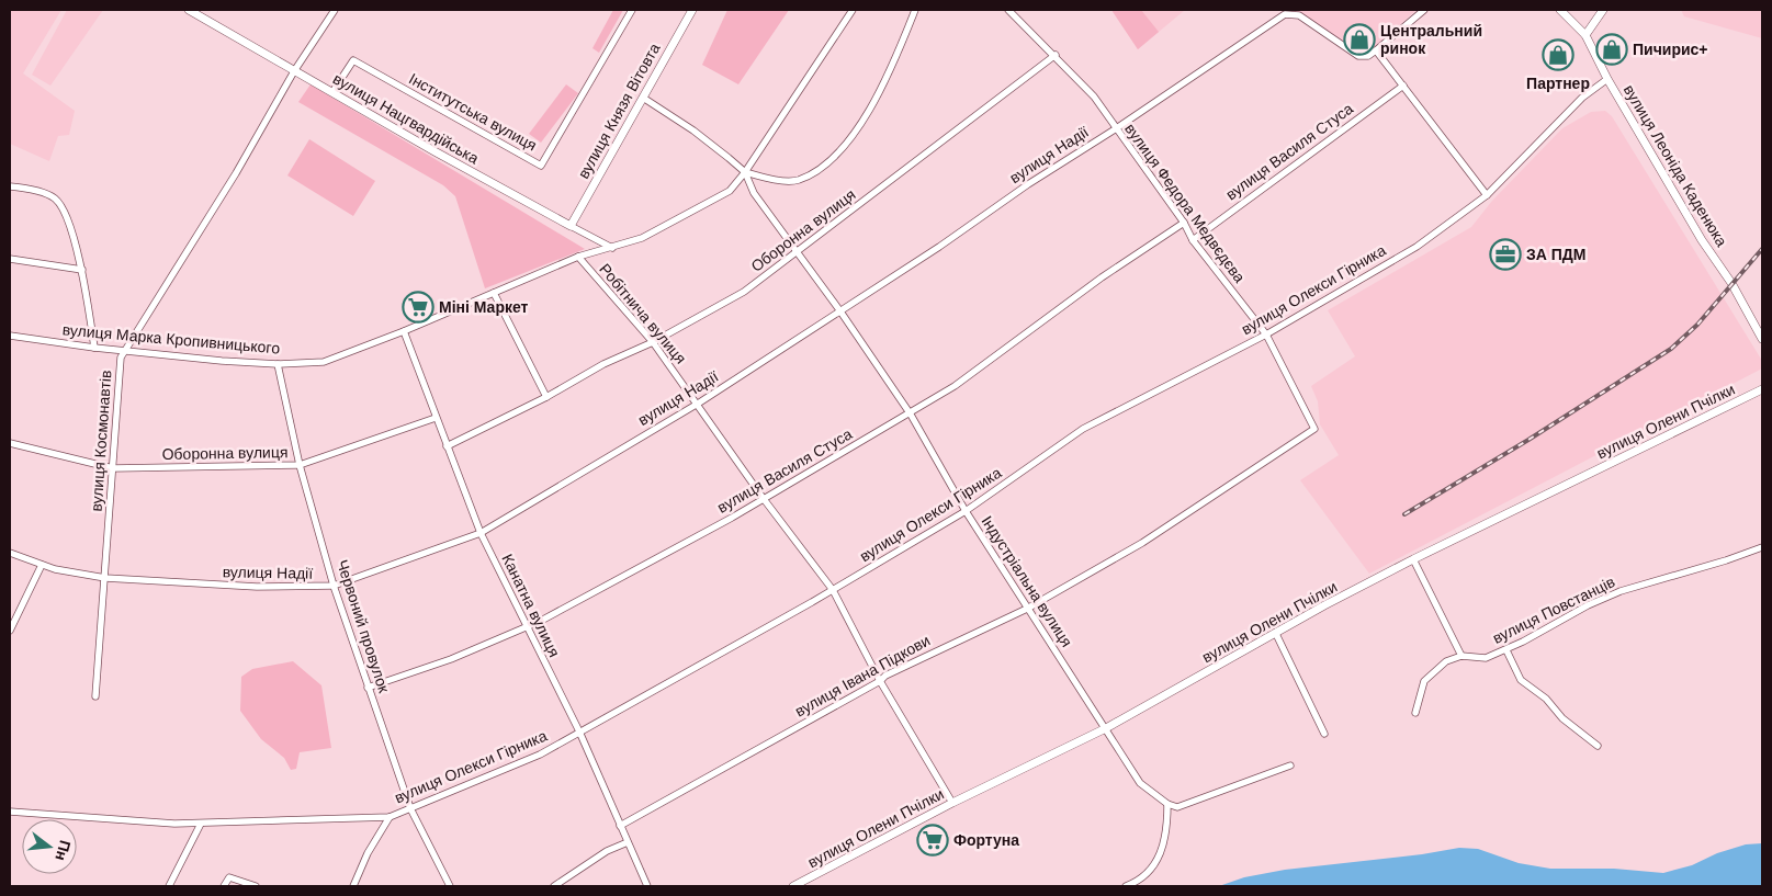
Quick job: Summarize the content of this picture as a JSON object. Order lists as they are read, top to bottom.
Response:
{
  "streets": {
    "street": [
      "вулиця Князя Вітовта",
      "Інститутська вулиця",
      "вулиця Нацгвардійська",
      "вулиця Василя Стуса",
      "вулиця Надії",
      "вулиця Леоніда Каденюка",
      "вулиця Федора Медвєдєва",
      "Оборонна вулиця",
      "вулиця Олекси Гірника",
      "Робітнича вулиця",
      "вулиця Марка Кропивницького",
      "вулиця Олени Пчілки",
      "вулиця Космонавтів",
      "Індустріальна вулиця",
      "Канатна вулиця",
      "вулиця Повстанців",
      "Червоний провулок",
      "вулиця Івана Підкови"
    ]
  },
  "crossings": [
    ["вулиця Князя Вітовта", "вулиця Нацгвардійська"],
    ["Інститутська вулиця", "вулиця Нацгвардійська"],
    ["вулиця Нацгвардійська", "вулиця Марка Кропивницького"],
    ["вулиця Нацгвардійська", "вулиця Космонавтів"],
    ["вулиця Василя Стуса", "вулиця Федора Медвєдєва"],
    ["вулиця Василя Стуса", "Робітнича вулиця"],
    ["вулиця Василя Стуса", "Індустріальна вулиця"],
    ["вулиця Василя Стуса", "Канатна вулиця"],
    ["вулиця Василя Стуса", "Червоний провулок"],
    ["вулиця Надії", "вулиця Федора Медвєдєва"],
    ["вулиця Надії", "Робітнича вулиця"],
    ["вулиця Надії", "вулиця Космонавтів"],
    ["вулиця Надії", "Індустріальна вулиця"],
    ["вулиця Надії", "Канатна вулиця"],
    ["вулиця Надії", "Червоний провулок"],
    ["вулиця Леоніда Каденюка", "вулиця Олекси Гірника"],
    ["вулиця Федора Медвєдєва", "Оборонна вулиця"],
    ["вулиця Федора Медвєдєва", "вулиця Олекси Гірника"],
    ["вулиця Федора Медвєдєва", "вулиця Івана Підкови"],
    ["Оборонна вулиця", "Робітнича вулиця"],
    ["Оборонна вулиця", "вулиця Космонавтів"],
    ["Оборонна вулиця", "Індустріальна вулиця"],
    ["Оборонна вулиця", "Канатна вулиця"],
    ["Оборонна вулиця", "Червоний провулок"],
    ["вулиця Олекси Гірника", "Робітнича вулиця"],
    ["вулиця Олекси Гірника", "Індустріальна вулиця"],
    ["вулиця Олекси Гірника", "Канатна вулиця"],
    ["вулиця Олекси Гірника", "Червоний провулок"],
    ["Робітнича вулиця", "вулиця Марка Кропивницького"],
    ["Робітнича вулиця", "вулиця Олени Пчілки"],
    ["Робітнича вулиця", "вулиця Івана Підкови"],
    ["вулиця Марка Кропивницького", "вулиця Космонавтів"],
    ["вулиця Марка Кропивницького", "Індустріальна вулиця"],
    ["вулиця Марка Кропивницького", "Канатна вулиця"],
    ["вулиця Марка Кропивницького", "Червоний провулок"],
    ["вулиця Олени Пчілки", "Індустріальна вулиця"],
    ["Індустріальна вулиця", "вулиця Івана Підкови"],
    ["Канатна вулиця", "вулиця Івана Підкови"]
  ],
  "places": {
    "shop": ["Центральний ринок", "Пичирис+", "Партнер"],
    "office": ["ЗА ПДМ"],
    "supermarket": ["Міні Маркет", "Фортуна"]
  },
  "north": "right"
}
